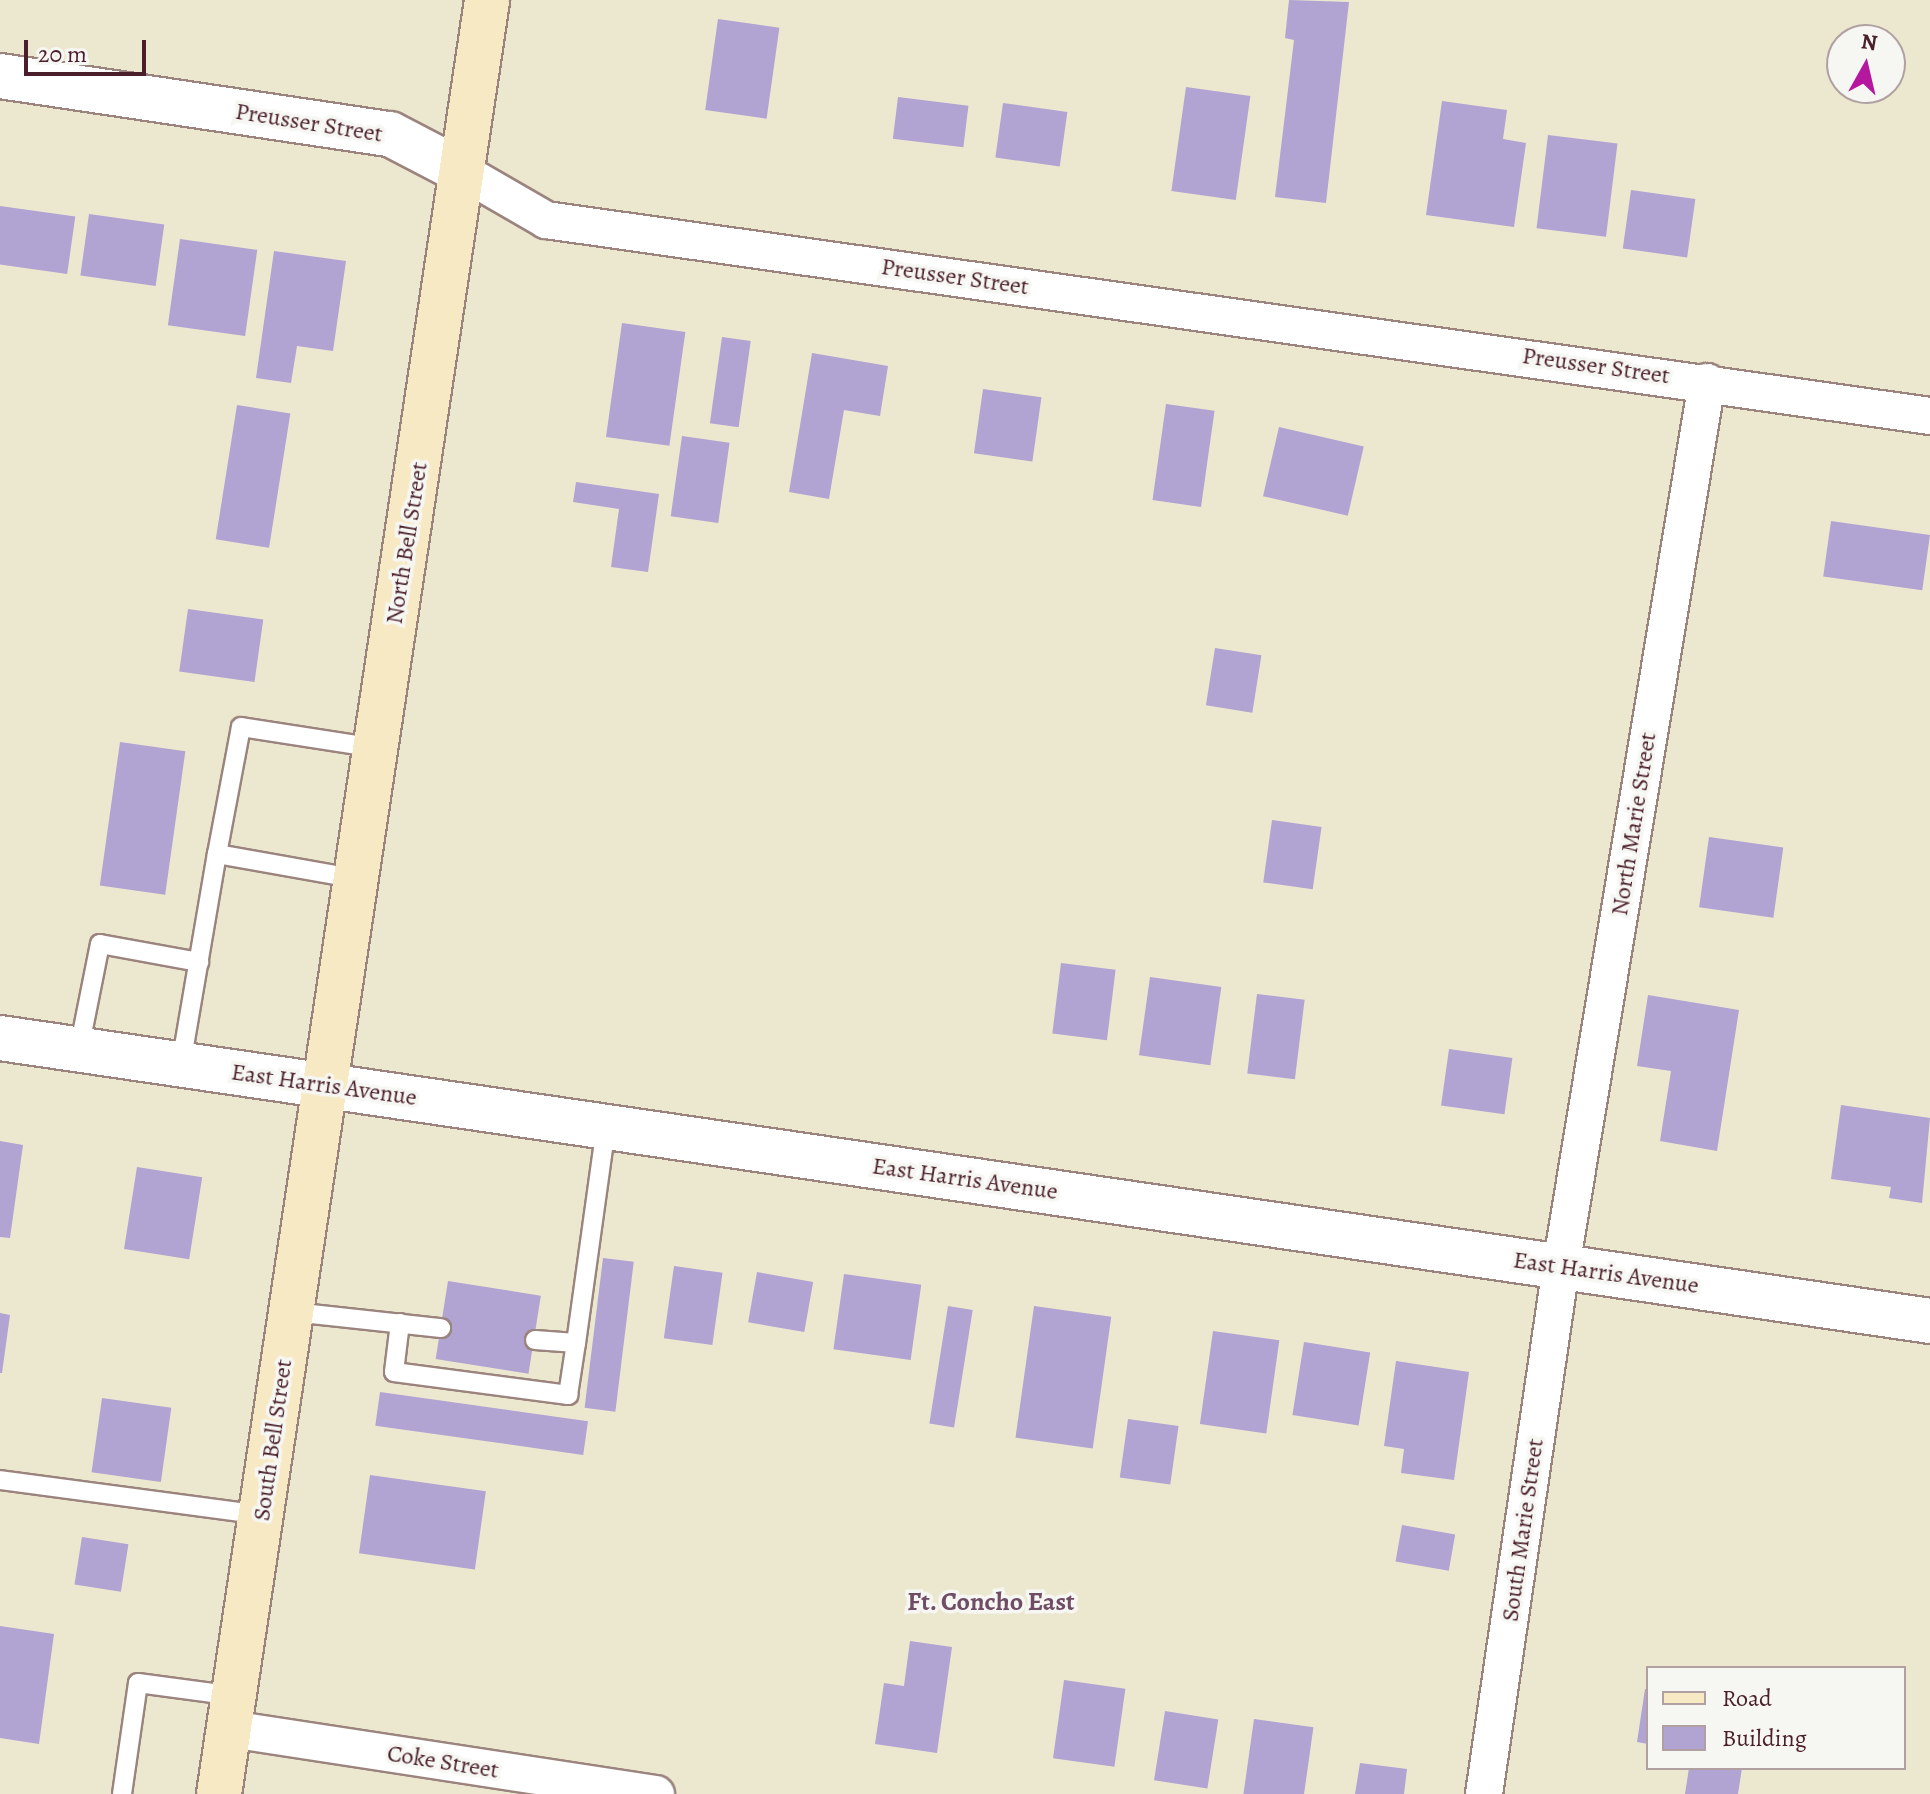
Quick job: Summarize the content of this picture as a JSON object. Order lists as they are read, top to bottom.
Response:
{
  "streets": {
    "main road": ["North Bell Street", "South Bell Street"],
    "street": [
      "Preusser Street",
      "North Marie Street",
      "East Harris Avenue",
      "South Marie Street",
      "Coke Street"
    ]
  },
  "crossings": [
    ["Preusser Street", "North Bell Street"],
    ["Preusser Street", "North Marie Street"],
    ["North Bell Street", "East Harris Avenue"],
    ["North Bell Street", "South Bell Street"],
    ["North Marie Street", "East Harris Avenue"],
    ["North Marie Street", "South Marie Street"],
    ["East Harris Avenue", "South Bell Street"],
    ["East Harris Avenue", "South Marie Street"],
    ["South Bell Street", "Coke Street"]
  ],
  "districts": ["Ft. Concho East"],
  "legend": ["Road", "Building"],
  "scale_bar": "20 m",
  "north": "top"
}
